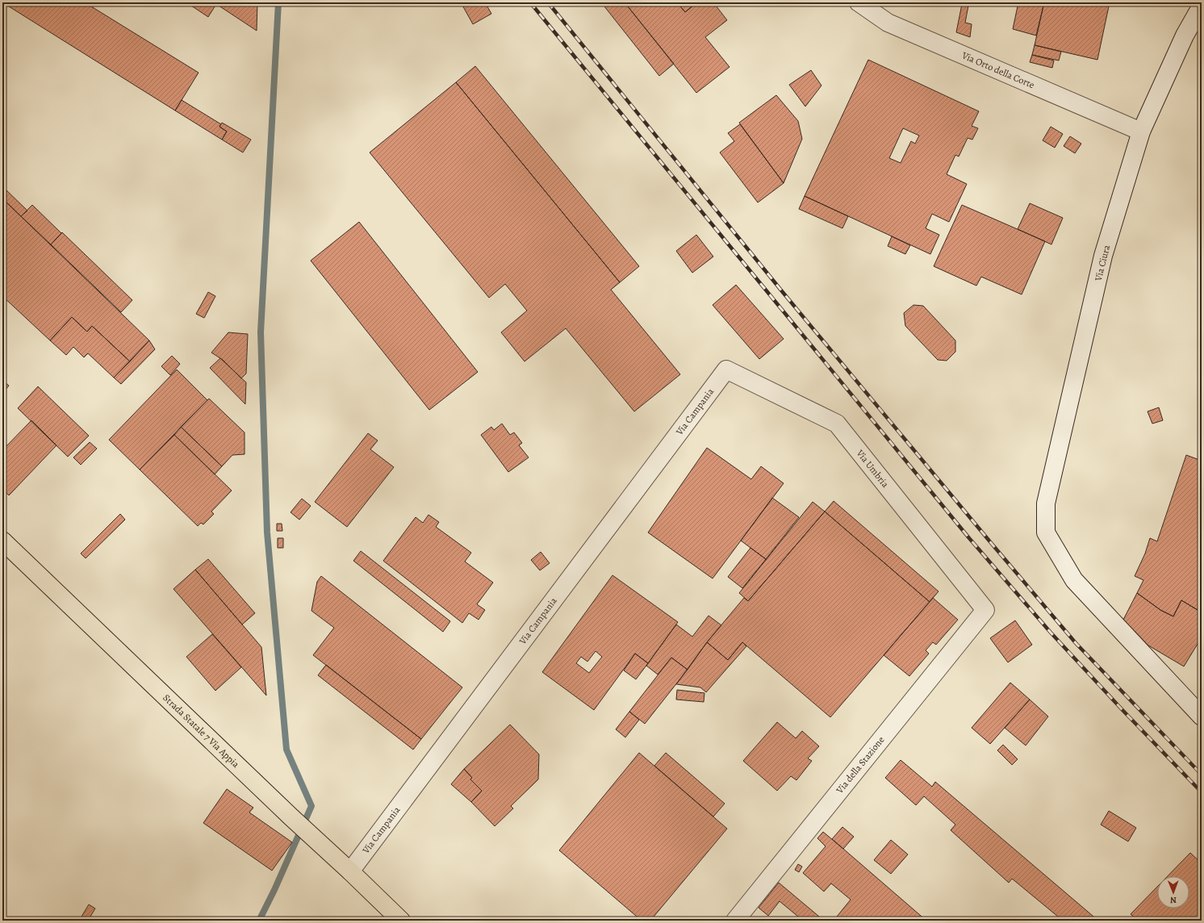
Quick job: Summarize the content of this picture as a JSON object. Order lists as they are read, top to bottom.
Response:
{
  "streets": {
    "main road": ["Strada Statale 7 Via Appia"],
    "street": [
      "Via Orto della Corte",
      "Via Ciura",
      "Via Campania",
      "Via Umbria",
      "Via della Stazione"
    ]
  },
  "crossings": [
    ["Via Orto della Corte", "Via Ciura"],
    ["Via Campania", "Via Umbria"],
    ["Via Campania", "Strada Statale 7 Via Appia"],
    ["Via Umbria", "Via della Stazione"]
  ],
  "north": "bottom"
}
